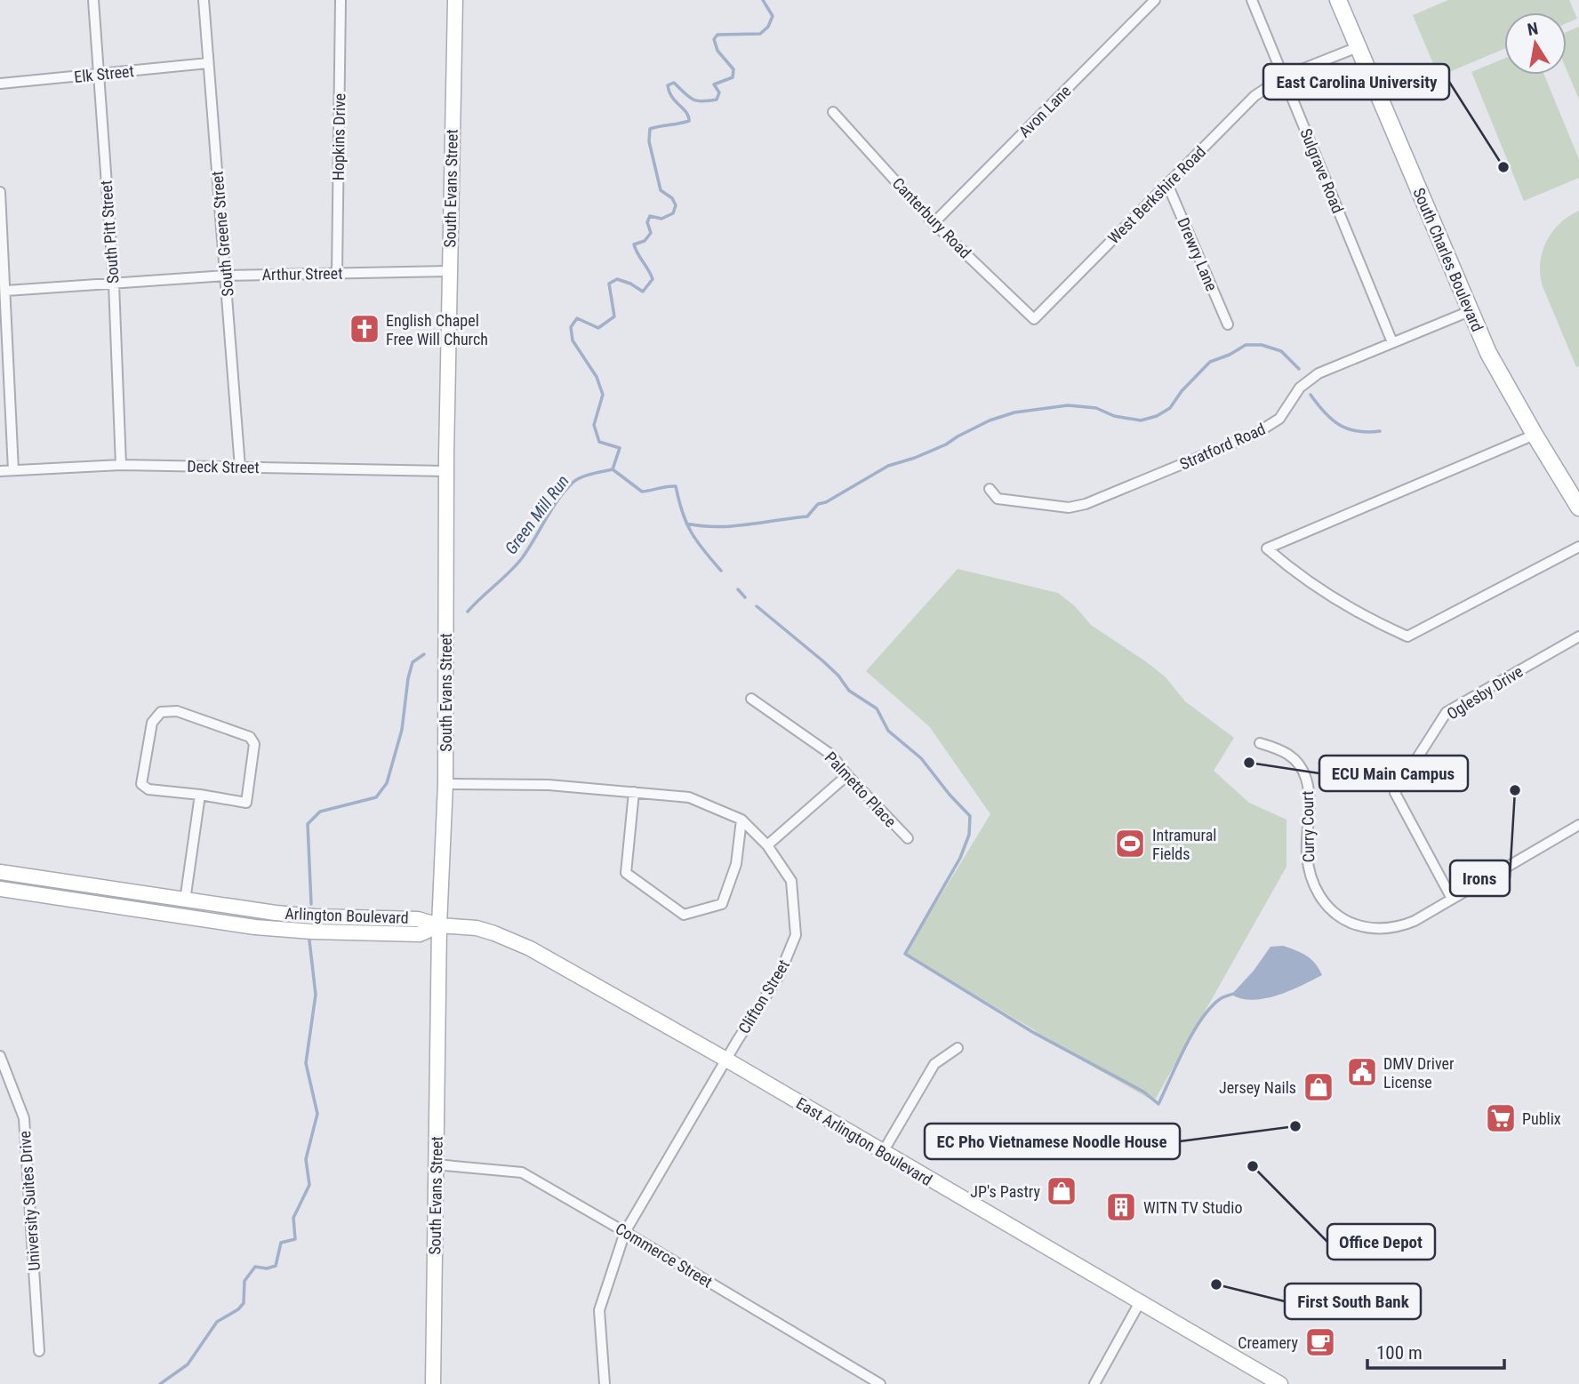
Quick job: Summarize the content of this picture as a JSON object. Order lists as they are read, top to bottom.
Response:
{
  "streets": {
    "main road": [
      "South Evans Street",
      "South Charles Boulevard",
      "Arlington Boulevard",
      "East Arlington Boulevard"
    ],
    "street": [
      "Elk Street",
      "Avon Lane",
      "Hopkins Drive",
      "Sulgrave Road",
      "West Berkshire Road",
      "Canterbury Road",
      "South Pitt Street",
      "South Greene Street",
      "Drewry Lane",
      "Arthur Street",
      "Stratford Road",
      "Deck Street",
      "Oglesby Drive",
      "Palmetto Place",
      "Curry Court",
      "Clifton Street",
      "University Suites Drive",
      "Commerce Street"
    ]
  },
  "crossings": [
    ["Elk Street", "South Pitt Street"],
    ["Elk Street", "South Greene Street"],
    ["Avon Lane", "Canterbury Road"],
    ["Hopkins Drive", "Arthur Street"],
    ["Sulgrave Road", "West Berkshire Road"],
    ["Sulgrave Road", "Stratford Road"],
    ["South Evans Street", "Arthur Street"],
    ["South Evans Street", "Deck Street"],
    ["South Evans Street", "Arlington Boulevard"],
    ["South Evans Street", "Clifton Street"],
    ["South Evans Street", "East Arlington Boulevard"],
    ["South Evans Street", "Commerce Street"],
    ["West Berkshire Road", "Canterbury Road"],
    ["West Berkshire Road", "Drewry Lane"],
    ["West Berkshire Road", "South Charles Boulevard"],
    ["South Pitt Street", "Arthur Street"],
    ["South Pitt Street", "Deck Street"],
    ["South Greene Street", "Arthur Street"],
    ["South Greene Street", "Deck Street"],
    ["South Charles Boulevard", "Stratford Road"],
    ["Oglesby Drive", "Curry Court"],
    ["Arlington Boulevard", "East Arlington Boulevard"],
    ["Clifton Street", "East Arlington Boulevard"],
    ["Clifton Street", "Commerce Street"]
  ],
  "water": ["Green Mill Run"],
  "places": {
    "other": [
      "East Carolina University",
      "ECU Main Campus",
      "Irons",
      "EC Pho Vietnamese Noodle House",
      "Office Depot",
      "First South Bank"
    ],
    "church": ["English Chapel Free Will Church"],
    "sports": ["Intramural Fields"],
    "public building": ["DMV Driver License"],
    "shop": ["Jersey Nails", "JP's Pastry"],
    "supermarket": ["Publix"],
    "building": ["WITN TV Studio"],
    "cafe": ["Creamery"]
  },
  "scale_bar": "100 m",
  "north": "top"
}
